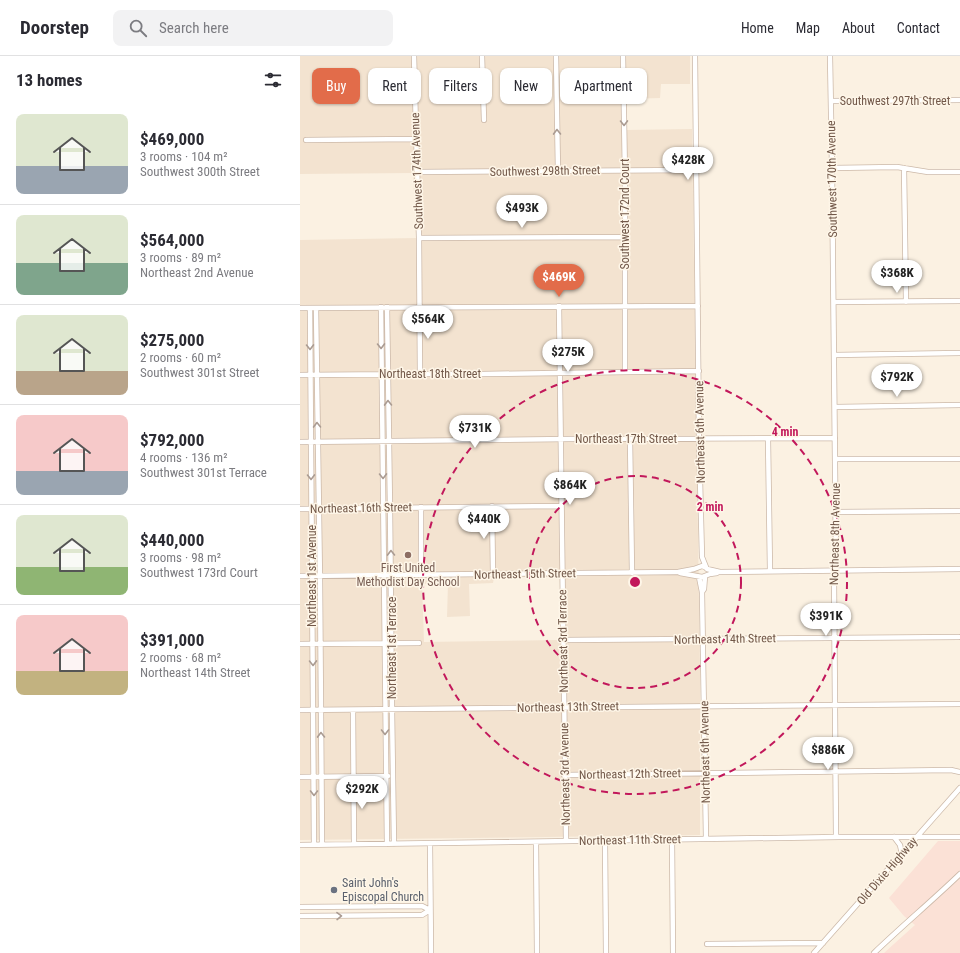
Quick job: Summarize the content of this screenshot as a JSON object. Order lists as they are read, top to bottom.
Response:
{
  "streets": {
    "street": [
      "Southwest 297th Street",
      "Southwest 174th Avenue",
      "Southwest 298th Street",
      "Southwest 170th Avenue",
      "Southwest 172nd Court",
      "Northeast 18th Street",
      "Northeast 6th Avenue",
      "Northeast 17th Street",
      "Northeast 16th Street",
      "Northeast 8th Avenue",
      "Northeast 15th Street",
      "Northeast 1st Avenue",
      "Northeast 14th Street",
      "Northeast 3rd Terrace",
      "Northeast 1st Terrace",
      "Northeast 13th Street",
      "Northeast 3rd Avenue",
      "Northeast 12th Street",
      "Northeast 11th Street",
      "Old Dixie Highway"
    ]
  },
  "crossings": [
    ["Southwest 297th Street", "Southwest 170th Avenue"],
    ["Southwest 174th Avenue", "Southwest 298th Street"],
    ["Southwest 174th Avenue", "Northeast 18th Street"],
    ["Southwest 298th Street", "Southwest 172nd Court"],
    ["Southwest 298th Street", "Northeast 6th Avenue"],
    ["Southwest 170th Avenue", "Northeast 8th Avenue"],
    ["Southwest 172nd Court", "Northeast 18th Street"],
    ["Northeast 18th Street", "Northeast 6th Avenue"],
    ["Northeast 18th Street", "Northeast 1st Avenue"],
    ["Northeast 18th Street", "Northeast 1st Terrace"],
    ["Northeast 6th Avenue", "Northeast 17th Street"],
    ["Northeast 6th Avenue", "Northeast 15th Street"],
    ["Northeast 6th Avenue", "Northeast 14th Street"],
    ["Northeast 6th Avenue", "Northeast 13th Street"],
    ["Northeast 6th Avenue", "Northeast 12th Street"],
    ["Northeast 6th Avenue", "Northeast 11th Street"],
    ["Northeast 17th Street", "Northeast 8th Avenue"],
    ["Northeast 17th Street", "Northeast 3rd Terrace"],
    ["Northeast 17th Street", "Northeast 1st Terrace"],
    ["Northeast 16th Street", "Northeast 1st Avenue"],
    ["Northeast 16th Street", "Northeast 3rd Terrace"],
    ["Northeast 16th Street", "Northeast 1st Terrace"],
    ["Northeast 8th Avenue", "Northeast 14th Street"],
    ["Northeast 8th Avenue", "Northeast 13th Street"],
    ["Northeast 8th Avenue", "Northeast 12th Street"],
    ["Northeast 8th Avenue", "Northeast 11th Street"],
    ["Northeast 15th Street", "Northeast 1st Avenue"],
    ["Northeast 15th Street", "Northeast 3rd Terrace"],
    ["Northeast 15th Street", "Northeast 1st Terrace"],
    ["Northeast 1st Avenue", "Northeast 13th Street"],
    ["Northeast 1st Avenue", "Northeast 11th Street"],
    ["Northeast 14th Street", "Northeast 3rd Terrace"],
    ["Northeast 3rd Terrace", "Northeast 13th Street"],
    ["Northeast 3rd Terrace", "Northeast 3rd Avenue"],
    ["Northeast 1st Terrace", "Northeast 13th Street"],
    ["Northeast 1st Terrace", "Northeast 11th Street"],
    ["Northeast 13th Street", "Northeast 3rd Avenue"],
    ["Northeast 3rd Avenue", "Northeast 12th Street"],
    ["Northeast 3rd Avenue", "Northeast 11th Street"],
    ["Northeast 11th Street", "Old Dixie Highway"]
  ],
  "one_way": ["Southwest 172nd Court"],
  "places": ["First United Methodist Day School", "Saint John's Episcopal Church"],
  "page": {
    "header": "Doorstep",
    "search": "Search here",
    "nav": [
      "Home",
      "Map",
      "About",
      "Contact"
    ],
    "heading": "13 homes",
    "chip": [
      "Buy",
      "Rent",
      "Filters",
      "New",
      "Apartment"
    ],
    "list": [
      {
        "name": "$469,000",
        "note": "3 rooms · 104 m² · Southwest 300th Street"
      },
      {
        "name": "$564,000",
        "note": "3 rooms · 89 m² · Northeast 2nd Avenue"
      },
      {
        "name": "$275,000",
        "note": "2 rooms · 60 m² · Southwest 301st Street"
      },
      {
        "name": "$792,000",
        "note": "4 rooms · 136 m² · Southwest 301st Terrace"
      },
      {
        "name": "$440,000",
        "note": "3 rooms · 98 m² · Southwest 173rd Court"
      },
      {
        "name": "$391,000",
        "note": "2 rooms · 68 m² · Northeast 14th Street"
      }
    ],
    "price": [
      "$428K",
      "$493K",
      "$368K",
      "$469K",
      "$564K",
      "$275K",
      "$792K",
      "$731K",
      "$864K",
      "$440K",
      "$391K",
      "$886K",
      "$292K"
    ]
  },
  "rings": ["4 min", "2 min"]
}
